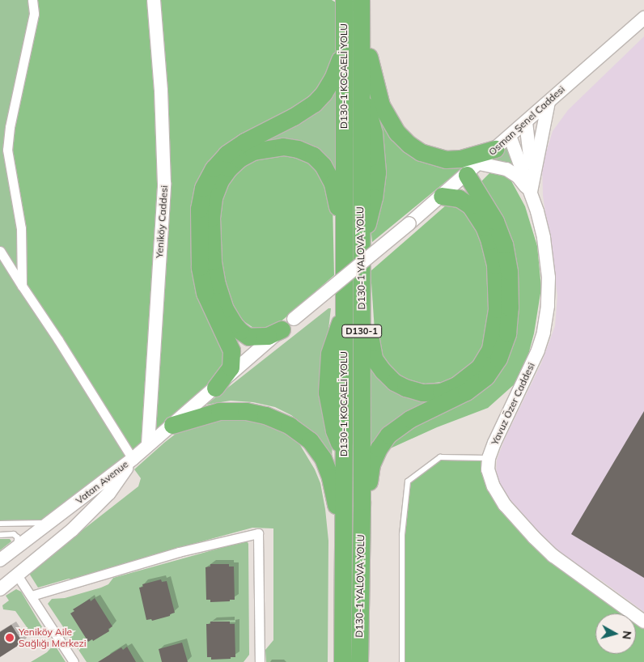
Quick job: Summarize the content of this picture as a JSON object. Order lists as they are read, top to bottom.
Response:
{
  "streets": {
    "highway": ["D130-1 KOCAELİ YOLU", "D130-1 YALOVA YOLU", "D130-1"],
    "street": [
      "Osman Şenel Caddesi",
      "Yeniköy Caddesi",
      "Yavuz Özer Caddesi",
      "Vatan Avenue"
    ]
  },
  "crossings": [
    ["Osman Şenel Caddesi", "Yeniköy Caddesi"],
    ["Osman Şenel Caddesi", "Yavuz Özer Caddesi"],
    ["Osman Şenel Caddesi", "Vatan Avenue"]
  ],
  "places": ["Yeniköy Aile Sağlığı Merkezi"],
  "north": "right"
}
